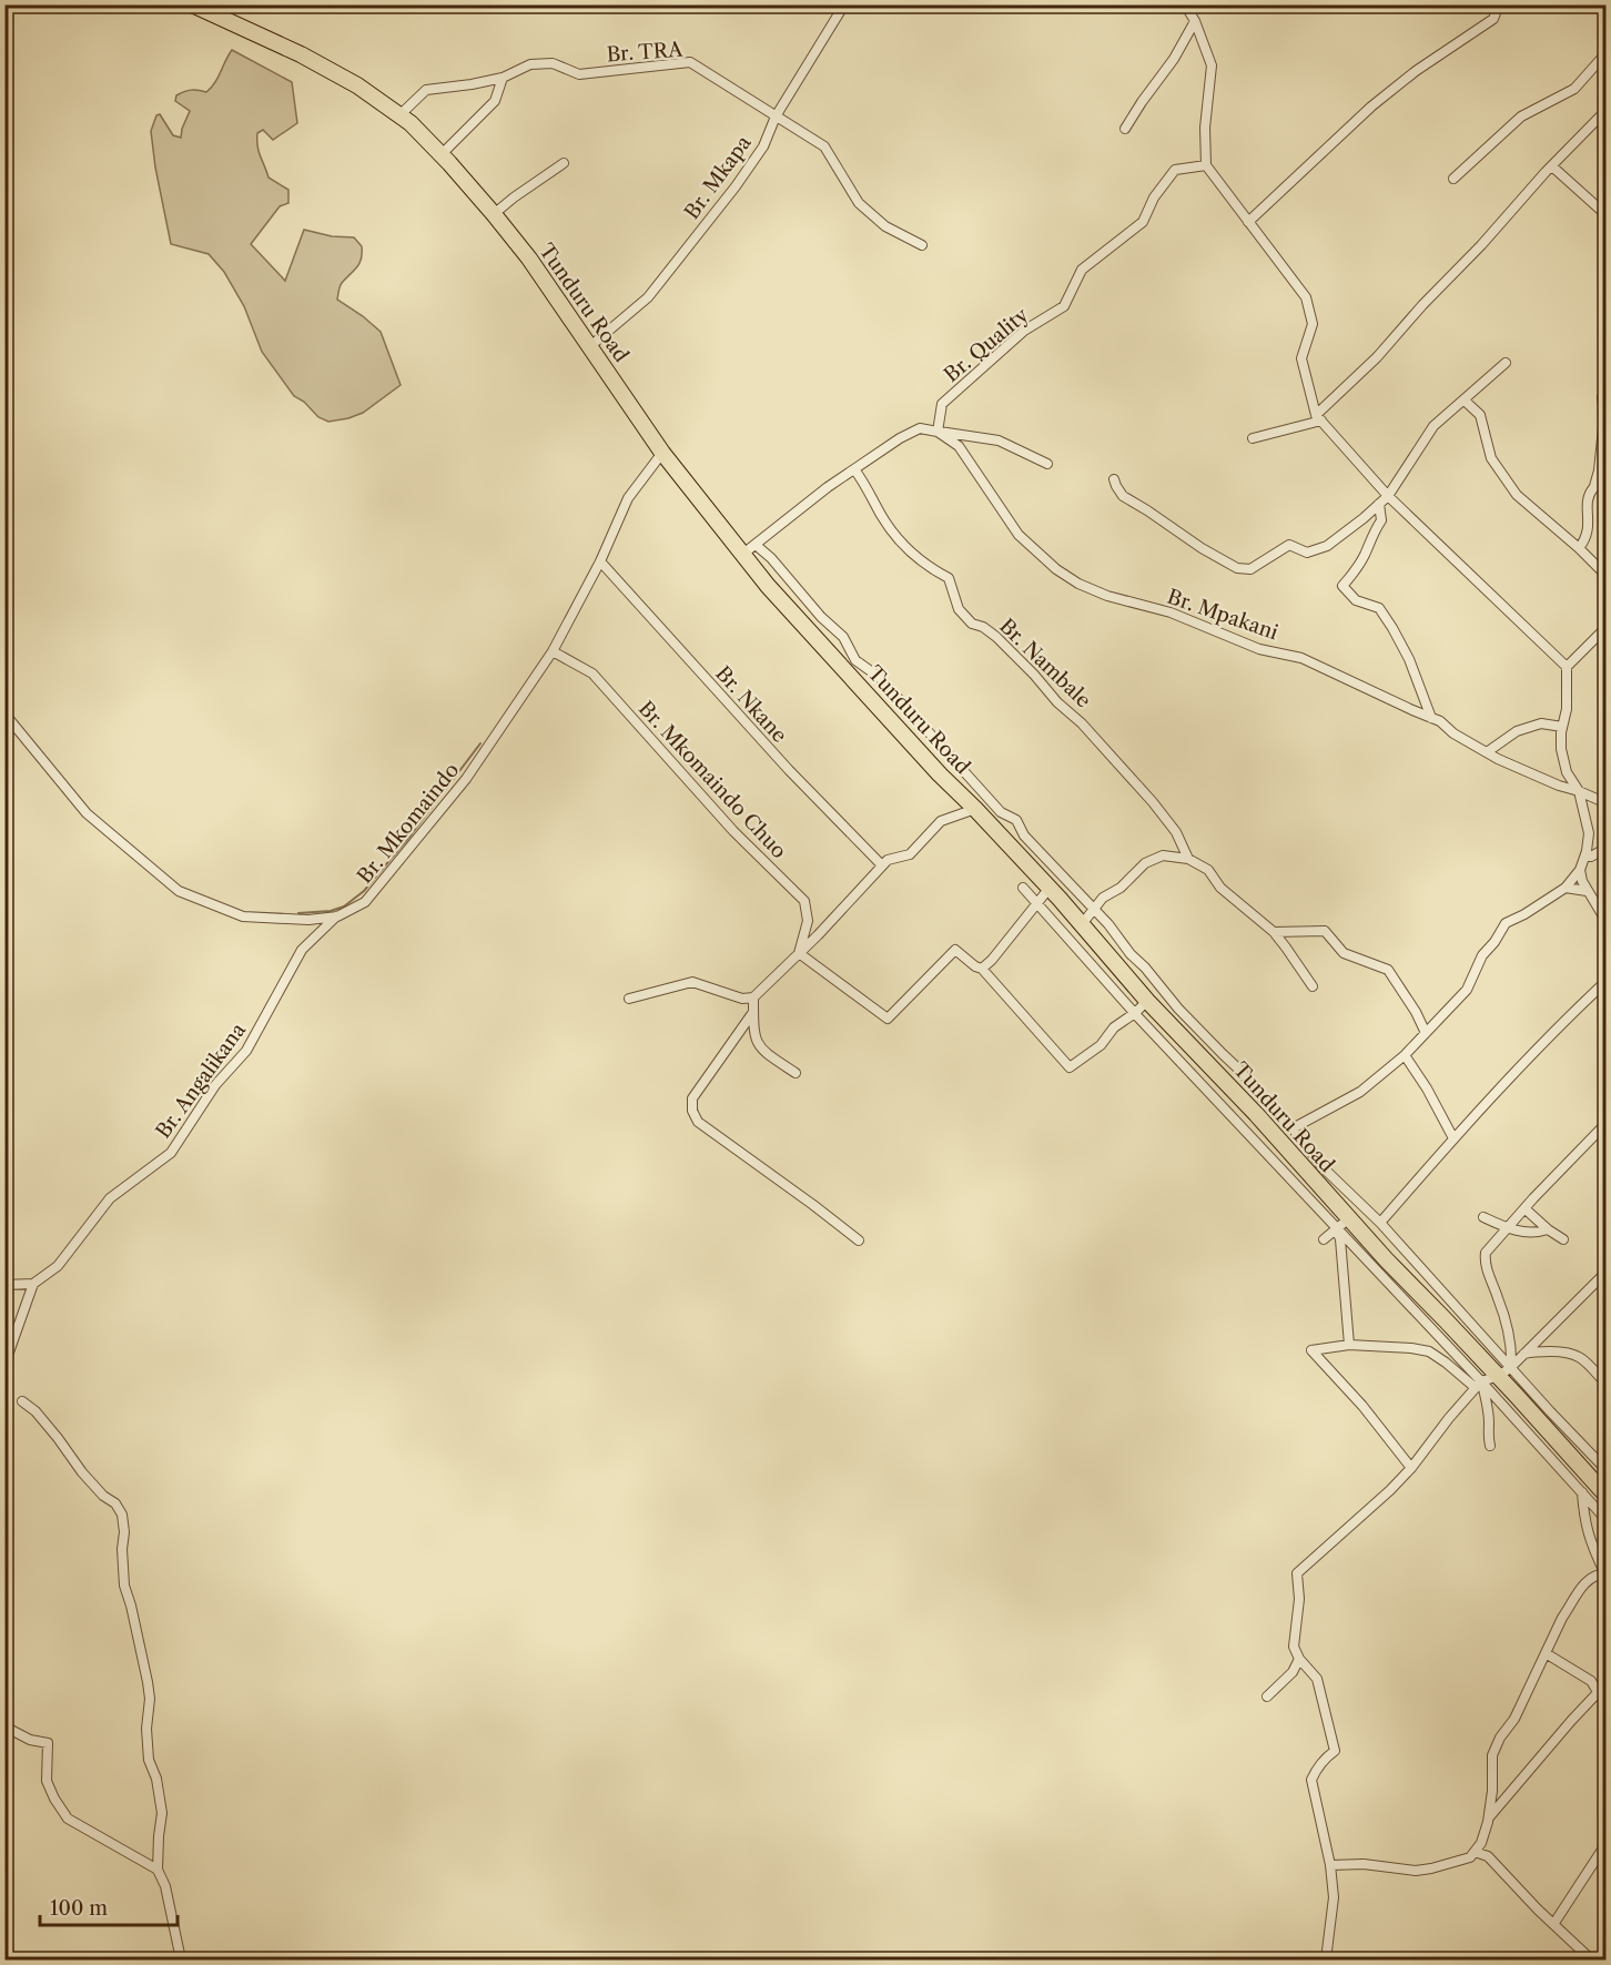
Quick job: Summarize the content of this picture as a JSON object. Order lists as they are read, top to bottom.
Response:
{
  "streets": {
    "highway": ["Tunduru Road"],
    "street": [
      "Br. TRA",
      "Br. Mkapa",
      "Br. Quality",
      "Br. Mpakani",
      "Br. Nambale",
      "Br. Nkane",
      "Br. Mkomaindo Chuo",
      "Br. Mkomaindo",
      "Br. Angalikana"
    ]
  },
  "crossings": [
    ["Br. TRA", "Br. Mkapa"],
    ["Br. TRA", "Tunduru Road"],
    ["Br. Mkapa", "Tunduru Road"],
    ["Tunduru Road", "Br. Mkomaindo"],
    ["Br. Quality", "Br. Mpakani"],
    ["Br. Nkane", "Br. Mkomaindo"],
    ["Br. Mkomaindo Chuo", "Br. Mkomaindo"],
    ["Br. Mkomaindo", "Br. Angalikana"]
  ],
  "scale_bar": "100 m"
}
